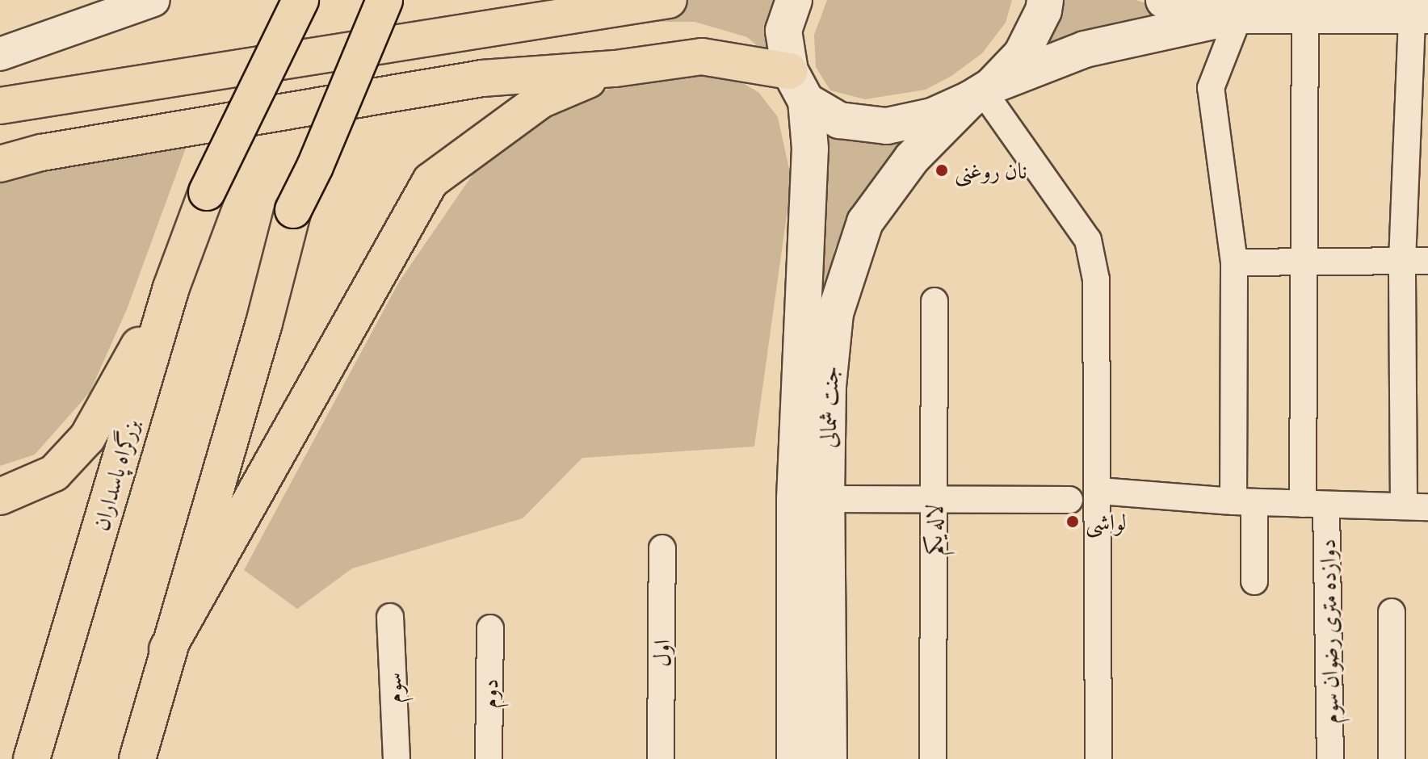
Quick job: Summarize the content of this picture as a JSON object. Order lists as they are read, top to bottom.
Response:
{
  "streets": {
    "highway": ["بزرگراه پاسداران"],
    "main road": ["جنت شمالی"],
    "street": [
      "لاله یکم",
      "دوازده متری رضوان سوم",
      "اول",
      "سوم",
      "دوم"
    ]
  },
  "places": ["نان روغنی", "لواشی"]
}
